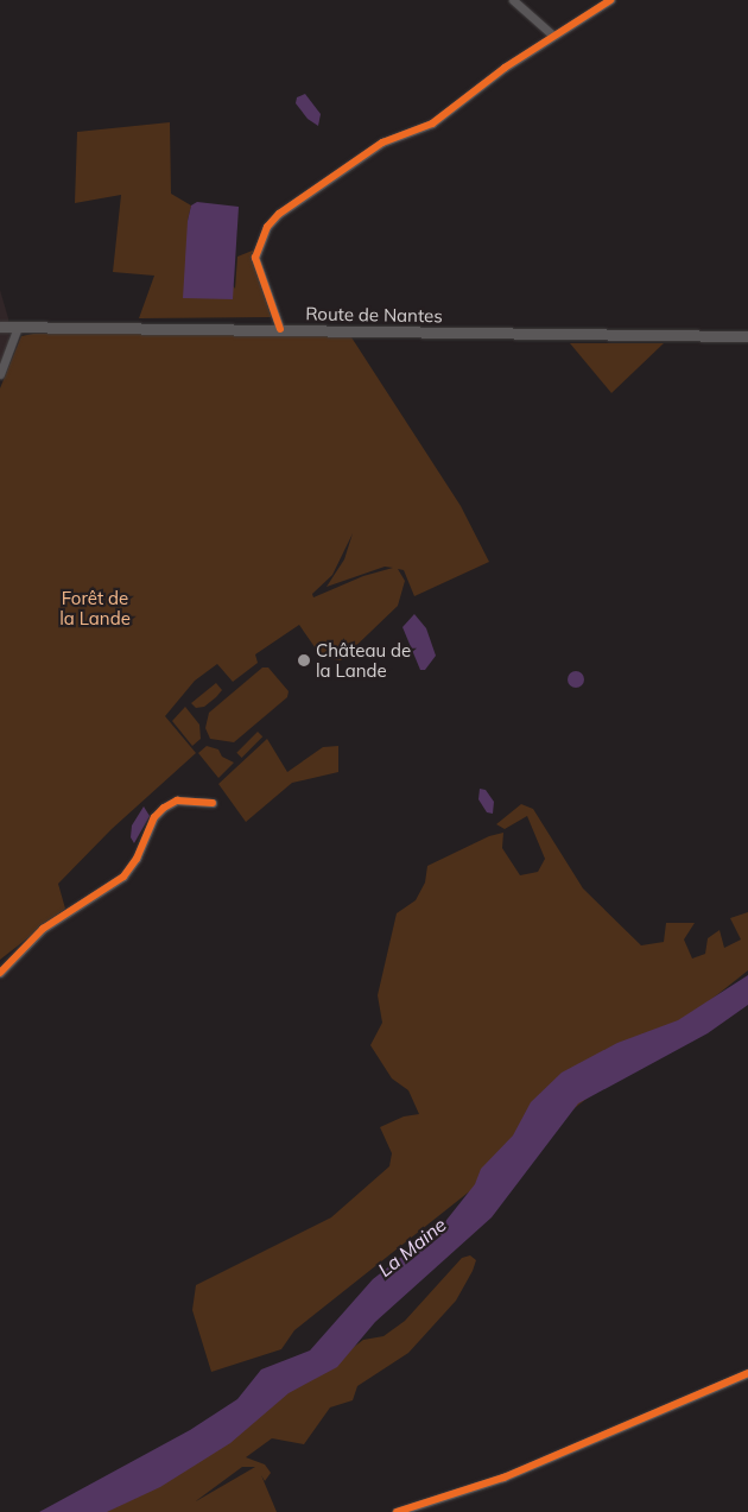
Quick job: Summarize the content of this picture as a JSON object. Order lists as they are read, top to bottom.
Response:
{
  "streets": {
    "main road": ["Route de Nantes"]
  },
  "water": ["La Maine"],
  "parks": ["Forêt de la Lande"],
  "places": ["Château de la Lande"]
}
